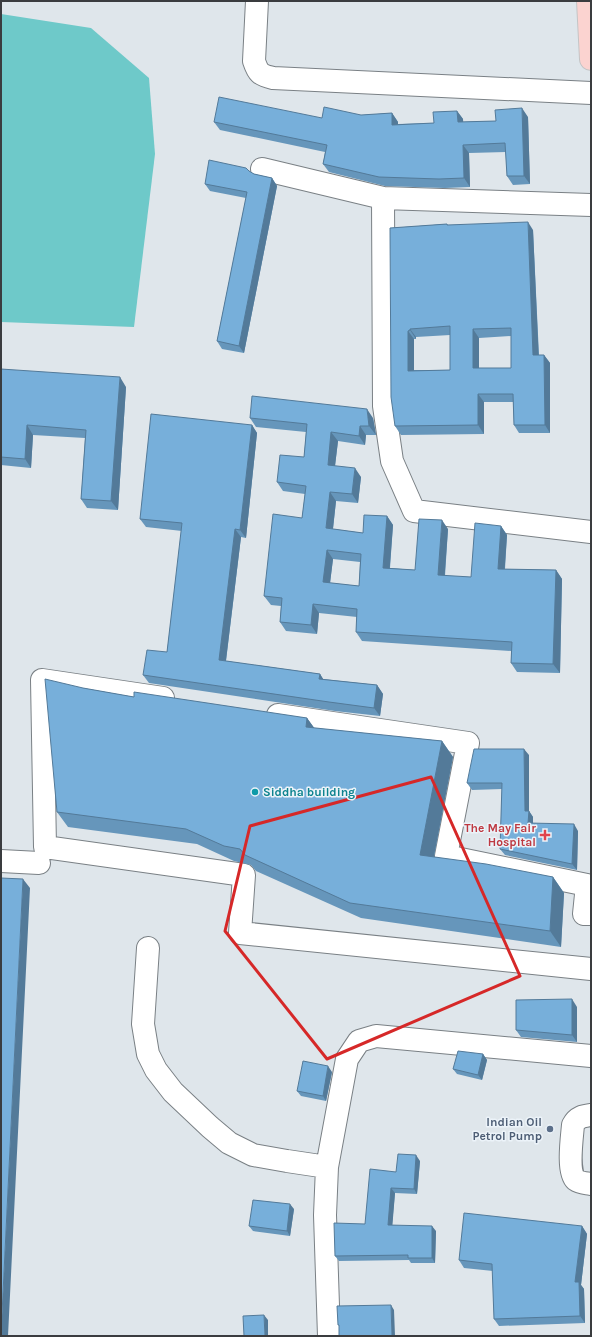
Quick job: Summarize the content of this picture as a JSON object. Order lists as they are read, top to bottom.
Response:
{
  "places": {
    "other": ["Siddha building", "Indian Oil Petrol Pump"],
    "health": ["The May Fair Hospital"]
  }
}
